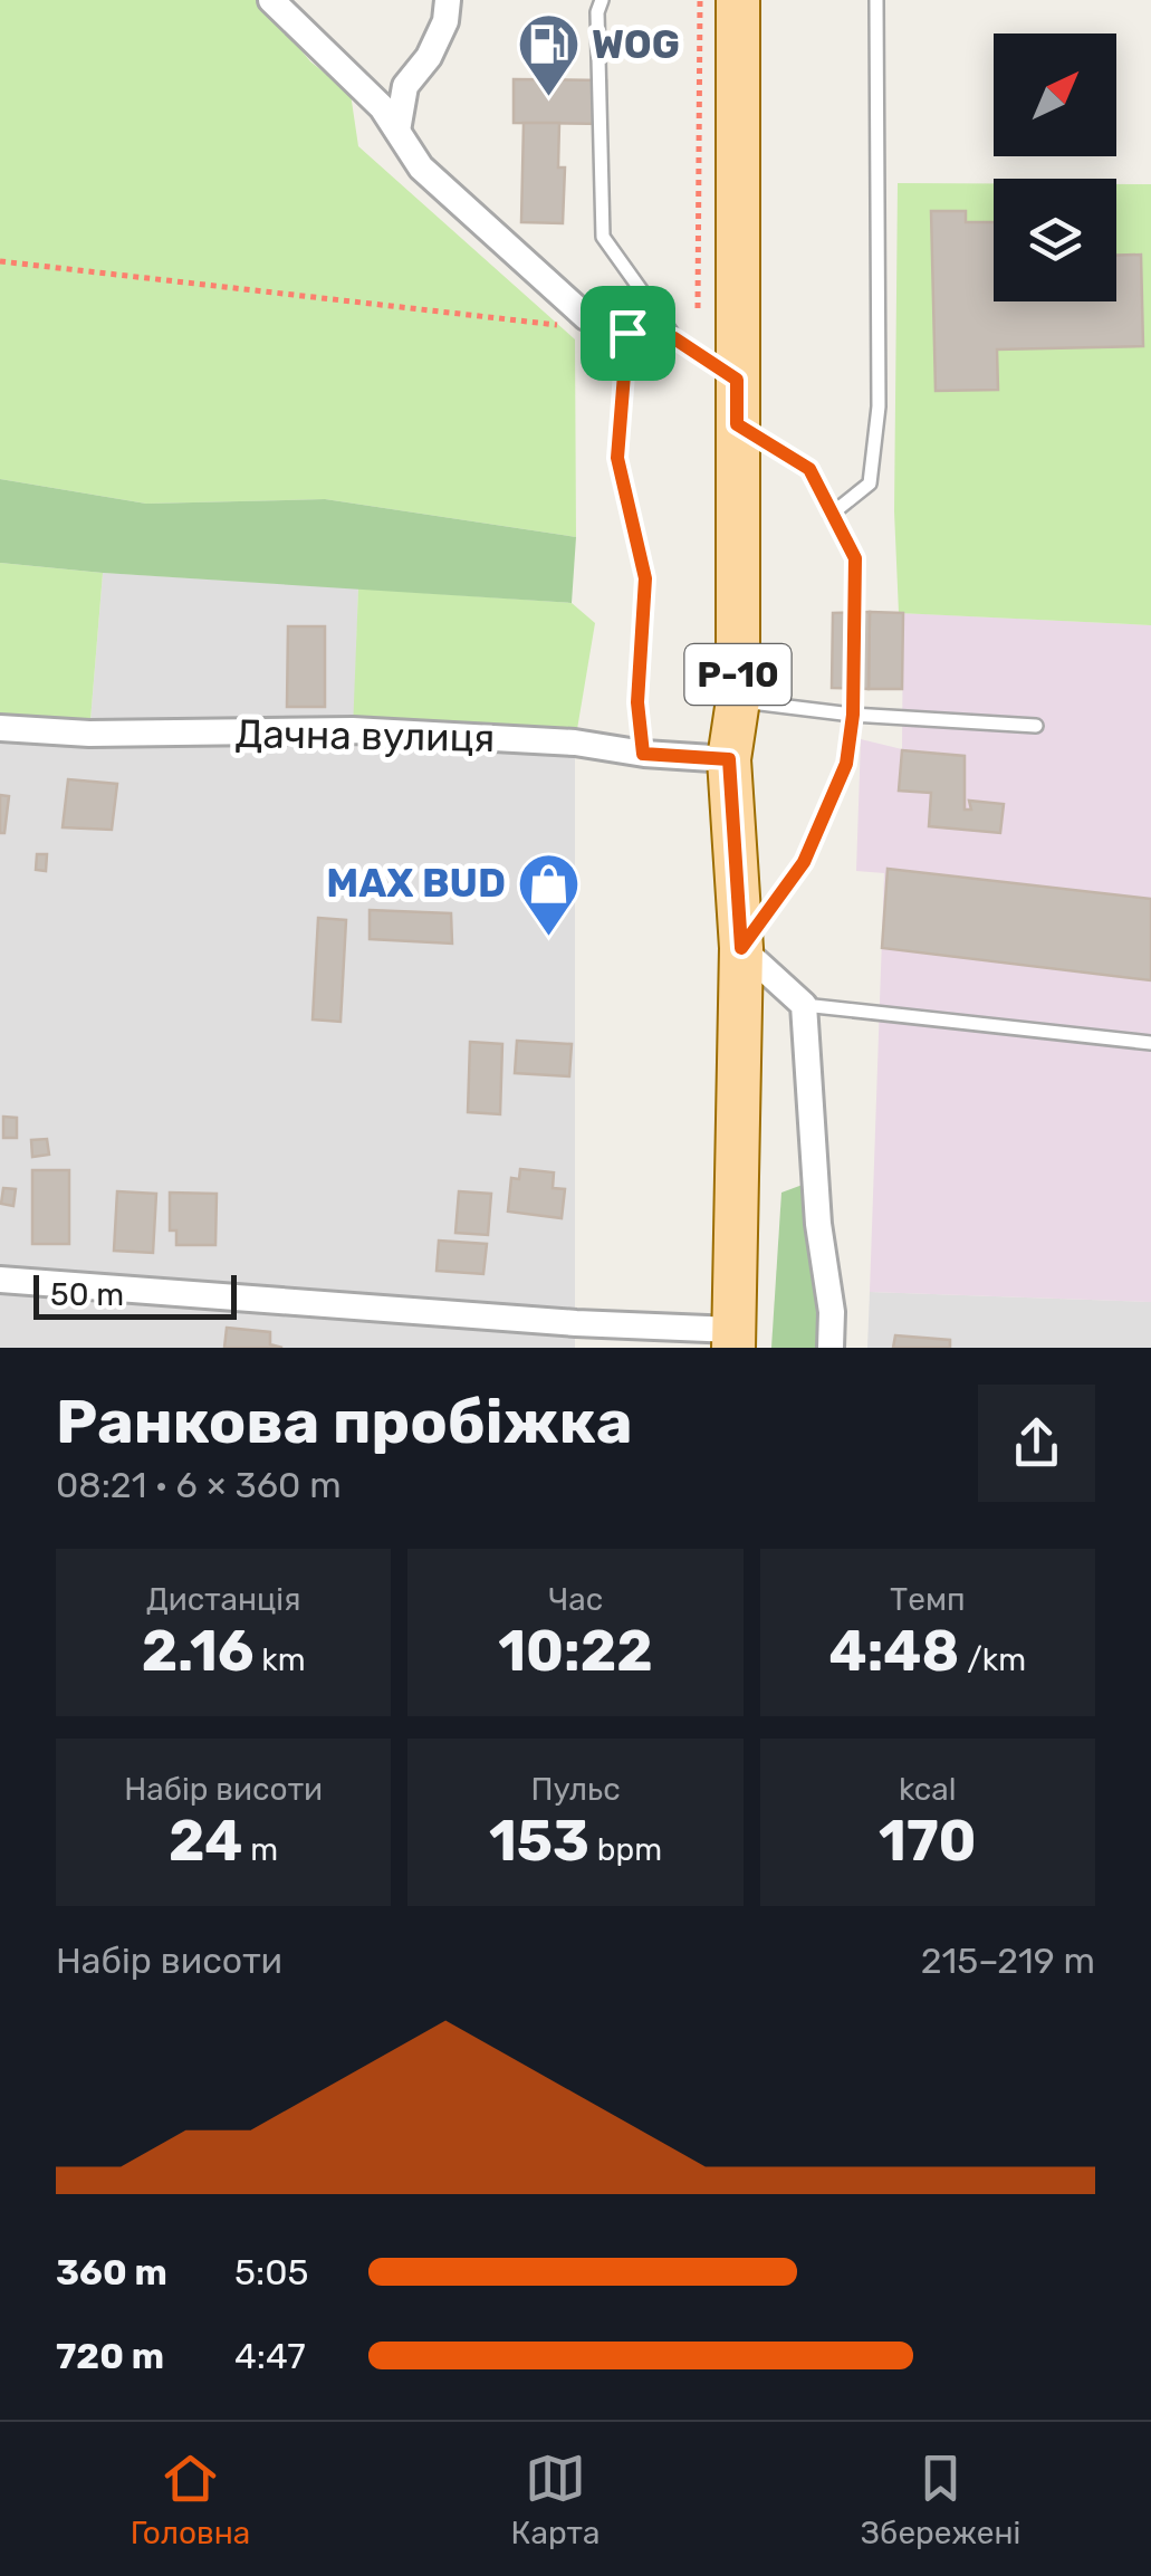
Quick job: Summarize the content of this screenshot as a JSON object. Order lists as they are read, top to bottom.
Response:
{
  "streets": {
    "main road": ["Р-10"],
    "street": ["Дачна вулиця"]
  },
  "crossings": [
    ["Р-10", "Дачна вулиця"]
  ],
  "places": {
    "fuel station": ["WOG"],
    "shop": ["MAX BUD"]
  },
  "scale_bar": "50 m",
  "north": "top right",
  "page": {
    "scale": "50 m",
    "heading": ["Ранкова пробіжка", "08:21 · 6 × 360 m"],
    "stats": [
      ["Дистанція", "2.16 km"],
      ["Час", "10:22"],
      ["Темп", "4:48 /km"],
      ["Набір висоти", "24 m"],
      ["Пульс", "153 bpm"],
      ["kcal", "170"]
    ],
    "chart": ["Набір висоти", "215–219 m"],
    "list": [
      {
        "name": "360 m",
        "note": "5:05"
      },
      {
        "name": "720 m",
        "note": "4:47"
      }
    ],
    "tabs": ["Головна", "Карта", "Збережені"]
  }
}
